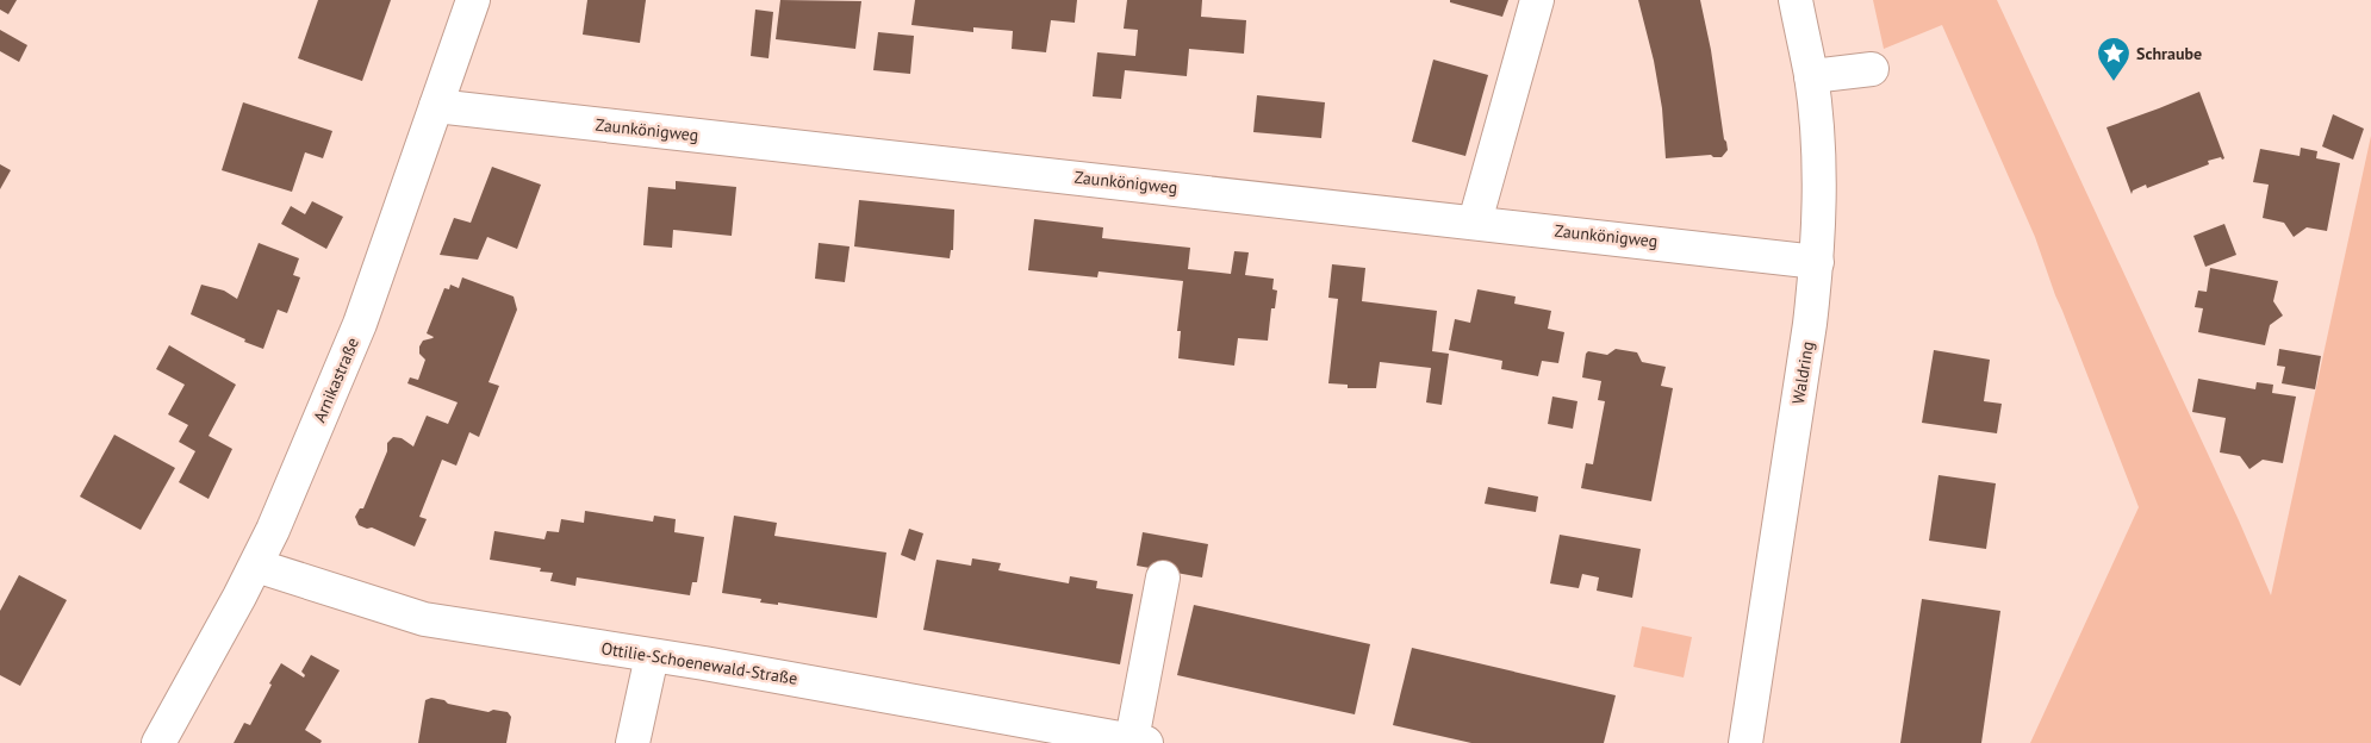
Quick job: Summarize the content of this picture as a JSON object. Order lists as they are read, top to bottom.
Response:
{
  "streets": {
    "street": [
      "Zaunkönigweg",
      "Waldring",
      "Arnikastraße",
      "Ottilie-Schoenewald-Straße"
    ]
  },
  "crossings": [
    ["Zaunkönigweg", "Waldring"],
    ["Zaunkönigweg", "Arnikastraße"],
    ["Arnikastraße", "Ottilie-Schoenewald-Straße"]
  ],
  "places": {
    "place": ["Schraube"]
  }
}
